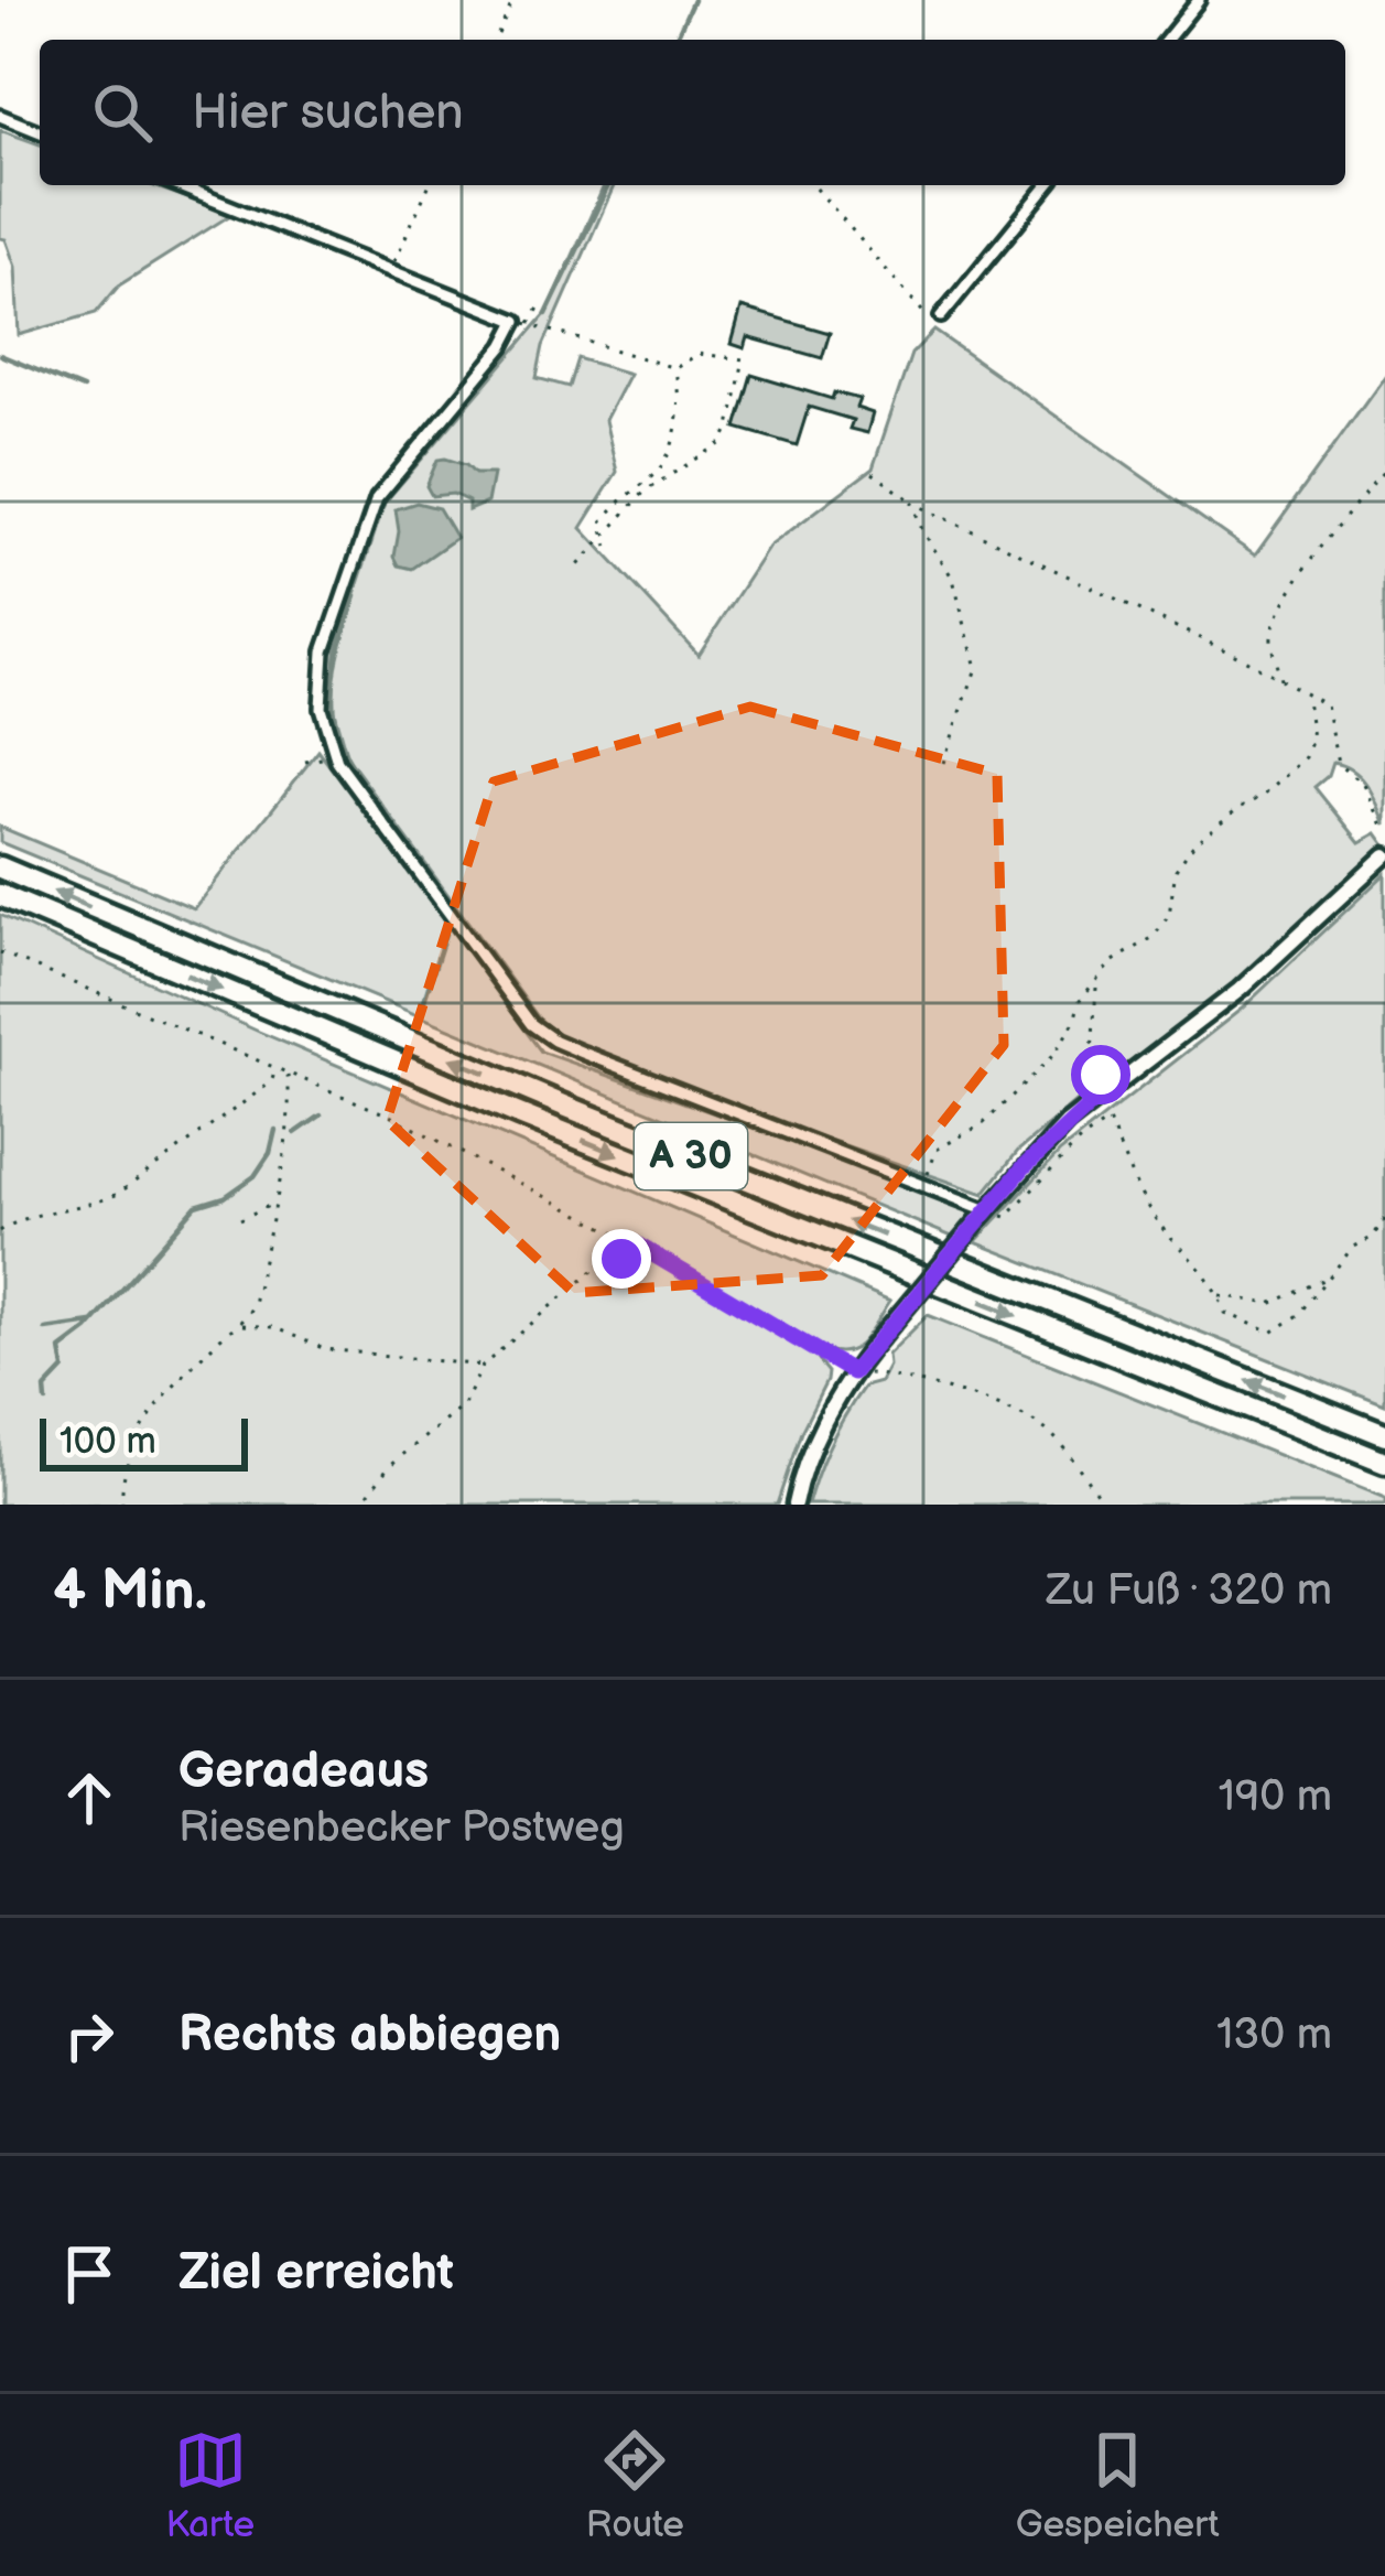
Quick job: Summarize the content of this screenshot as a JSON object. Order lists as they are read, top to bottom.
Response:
{
  "streets": {
    "highway": ["A 30"]
  },
  "scale_bar": "100 m",
  "page": {
    "search": "Hier suchen",
    "scale": "100 m",
    "heading": ["4 Min.", "Zu Fuß · 320 m"],
    "list": [
      ["Geradeaus", "Riesenbecker Postweg", "190 m"],
      ["Rechts abbiegen", "130 m"],
      "Ziel erreicht"
    ],
    "nav": ["Karte", "Route", "Gespeichert"]
  }
}
